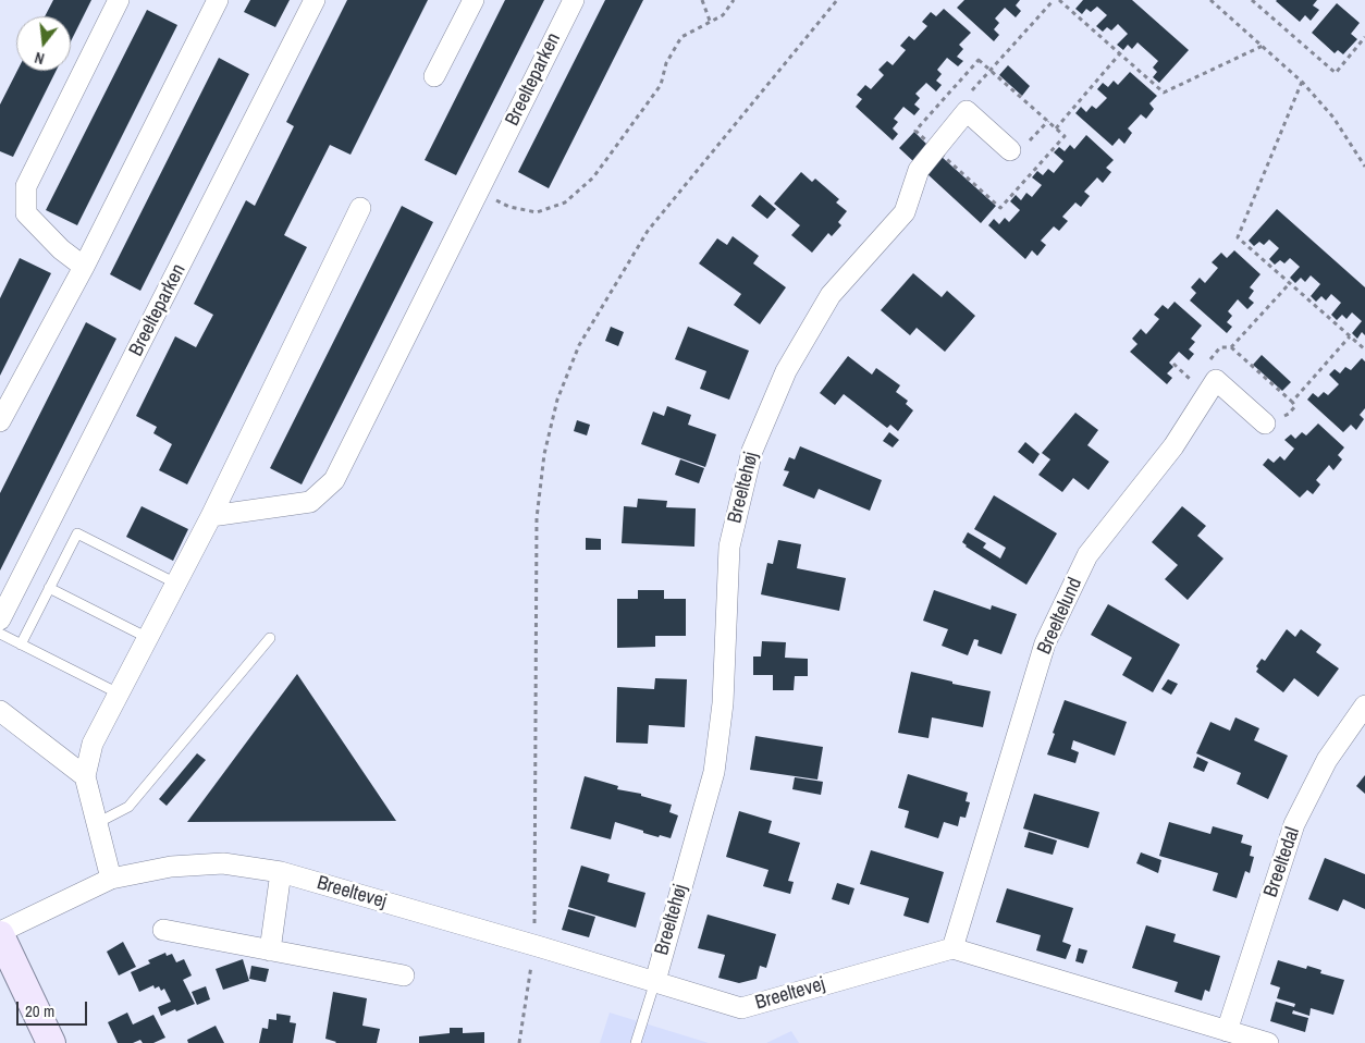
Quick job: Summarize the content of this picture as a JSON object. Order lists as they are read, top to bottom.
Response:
{
  "streets": {
    "street": [
      "Breelteparken",
      "Breeltehøj",
      "Breeltelund",
      "Breeltedal",
      "Breeltevej"
    ]
  },
  "crossings": [
    ["Breeltehøj", "Breeltevej"],
    ["Breeltelund", "Breeltevej"]
  ],
  "scale_bar": "20 m",
  "north": "bottom"
}
